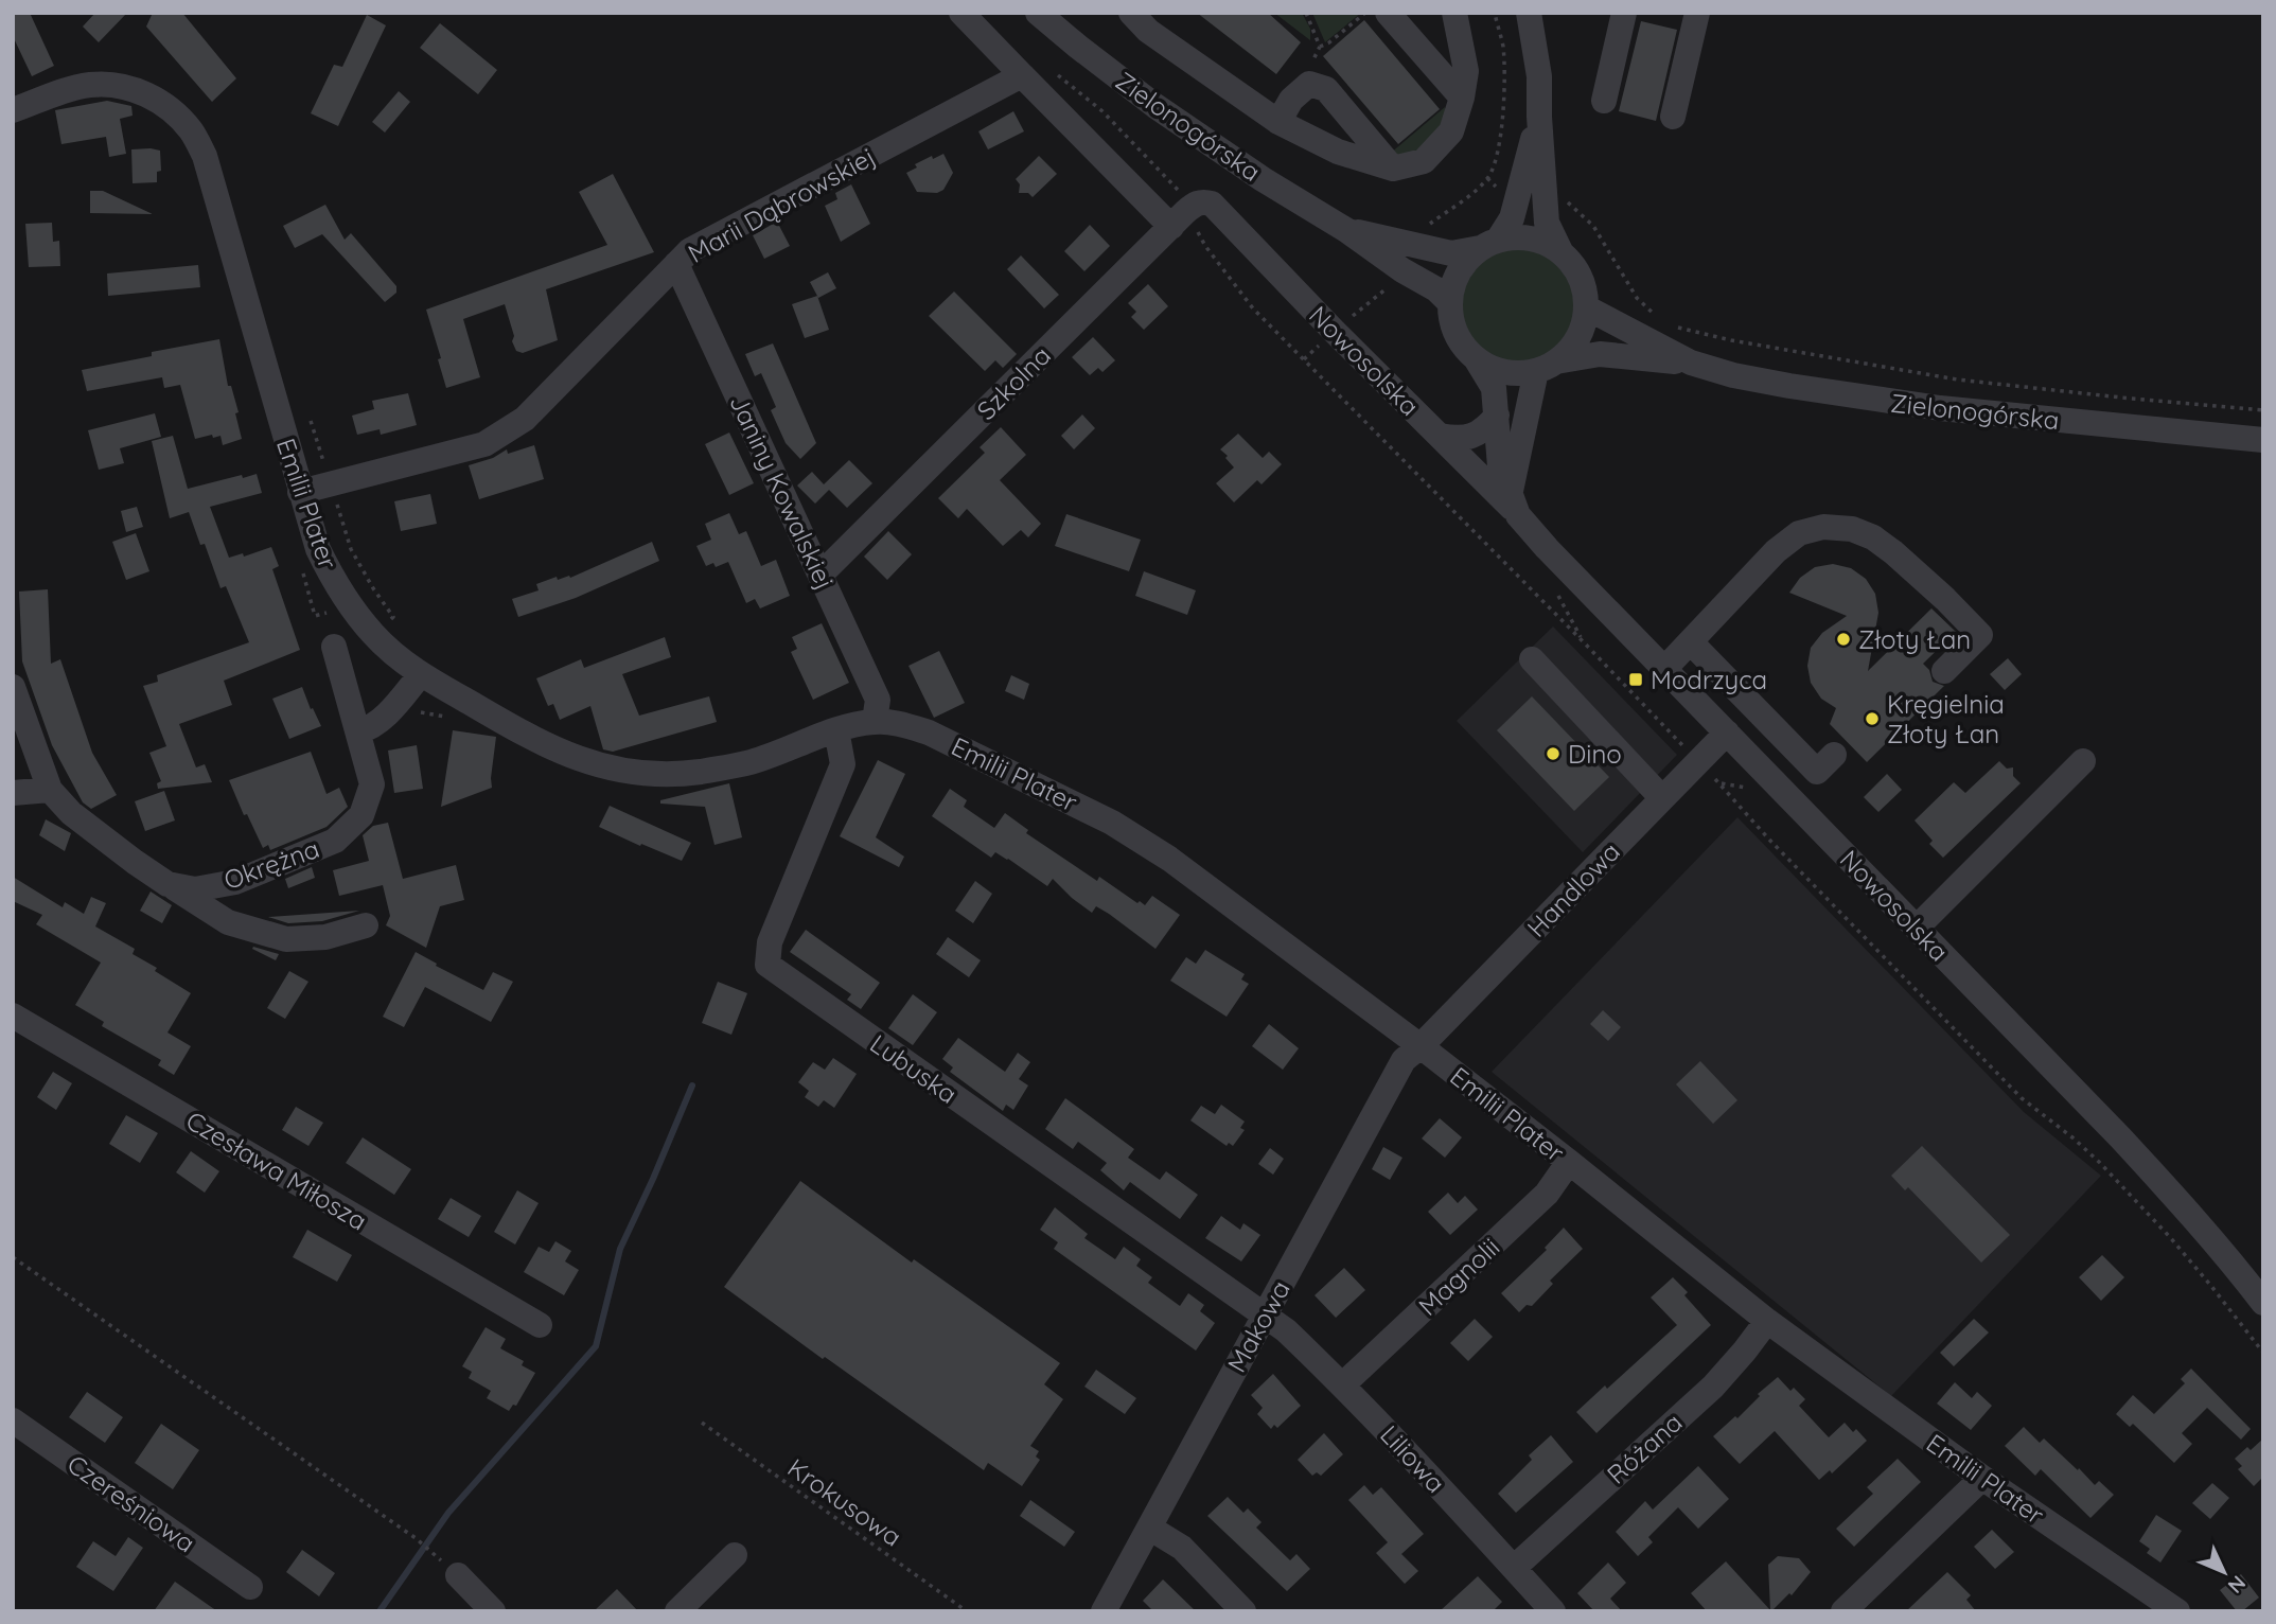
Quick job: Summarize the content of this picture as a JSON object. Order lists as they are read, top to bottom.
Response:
{
  "streets": {
    "street": [
      "Zielonogórska",
      "Marii Dąbrowskiej",
      "Nowosolska",
      "Szkolna",
      "Janiny Kowalskiej",
      "Emilii Plater",
      "Okrężna",
      "Handlowa",
      "Lubuska",
      "Czesława Miłosza",
      "Magnolii",
      "Makowa",
      "Różana",
      "Liliowa",
      "Czereśniowa"
    ],
    "path": ["Krokusowa"]
  },
  "crossings": [
    ["Zielonogórska", "Nowosolska"],
    ["Marii Dąbrowskiej", "Janiny Kowalskiej"],
    ["Marii Dąbrowskiej", "Emilii Plater"],
    ["Nowosolska", "Szkolna"],
    ["Nowosolska", "Handlowa"],
    ["Szkolna", "Janiny Kowalskiej"],
    ["Janiny Kowalskiej", "Emilii Plater"],
    ["Emilii Plater", "Handlowa"],
    ["Emilii Plater", "Lubuska"],
    ["Emilii Plater", "Magnolii"],
    ["Emilii Plater", "Makowa"],
    ["Emilii Plater", "Różana"],
    ["Handlowa", "Makowa"],
    ["Lubuska", "Makowa"],
    ["Lubuska", "Liliowa"],
    ["Magnolii", "Liliowa"],
    ["Makowa", "Liliowa"],
    ["Różana", "Liliowa"]
  ],
  "places": {
    "other": ["Złoty Łan", "Kręgielnia Złoty Łan", "Dino"],
    "transit": ["Modrzyca"]
  },
  "north": "bottom right"
}
